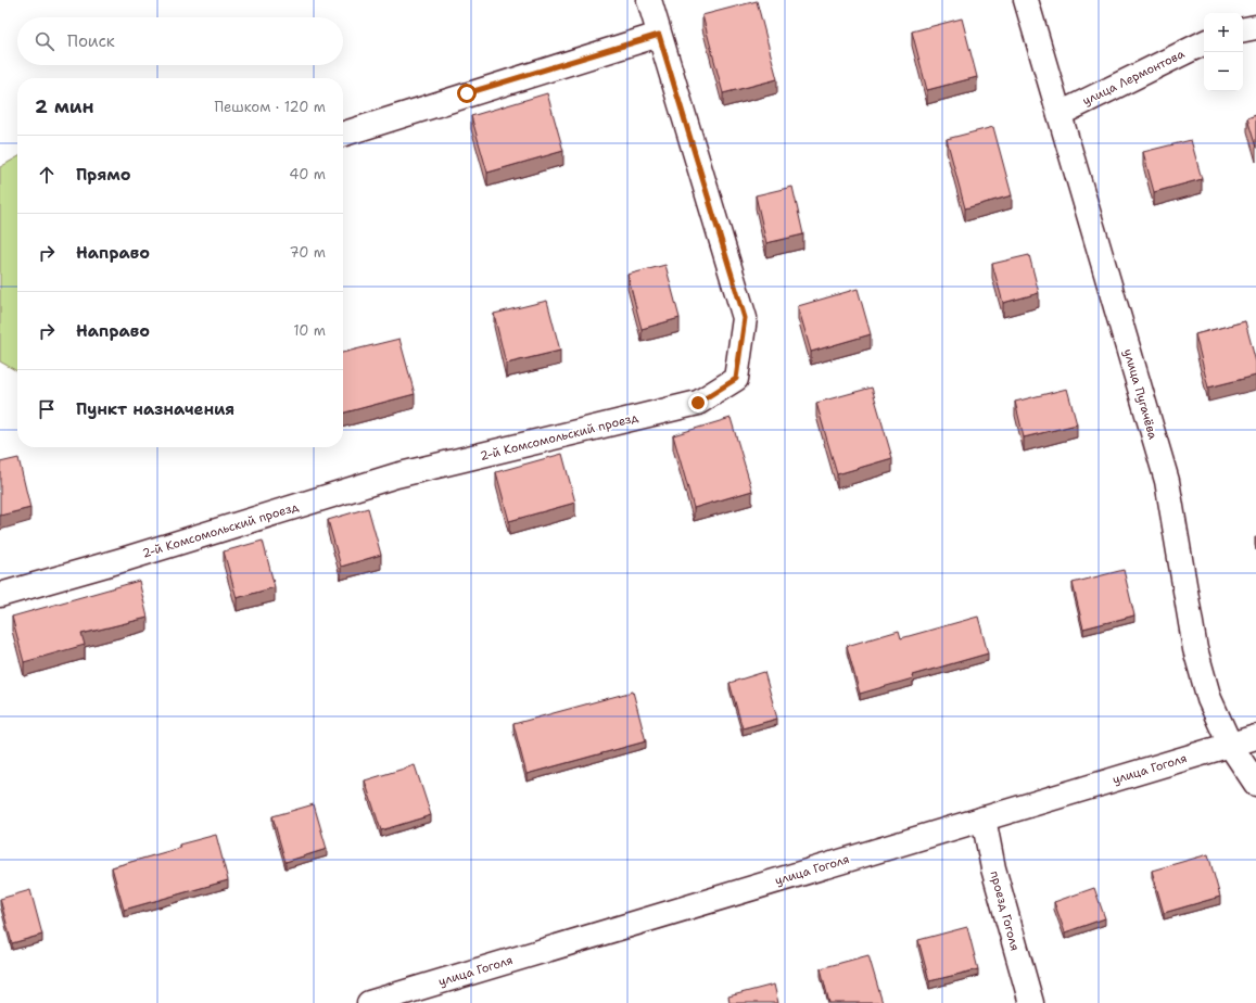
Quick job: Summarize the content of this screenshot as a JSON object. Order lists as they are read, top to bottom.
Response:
{
  "streets": {
    "street": [
      "улица Лермонтова",
      "улица Пугачёва",
      "2-й Комсомольский проезд",
      "улица Гоголя",
      "проезд Гоголя"
    ]
  },
  "crossings": [
    ["улица Лермонтова", "улица Пугачёва"],
    ["улица Пугачёва", "улица Гоголя"],
    ["улица Гоголя", "проезд Гоголя"]
  ],
  "page": {
    "map_buttons": ["+", "−"],
    "search": "Поиск",
    "heading": ["2 мин", "Пешком · 120 m"],
    "list": [
      ["Прямо", "40 m"],
      ["Направо", "70 m"],
      ["Направо", "10 m"],
      "Пункт назначения"
    ]
  }
}
